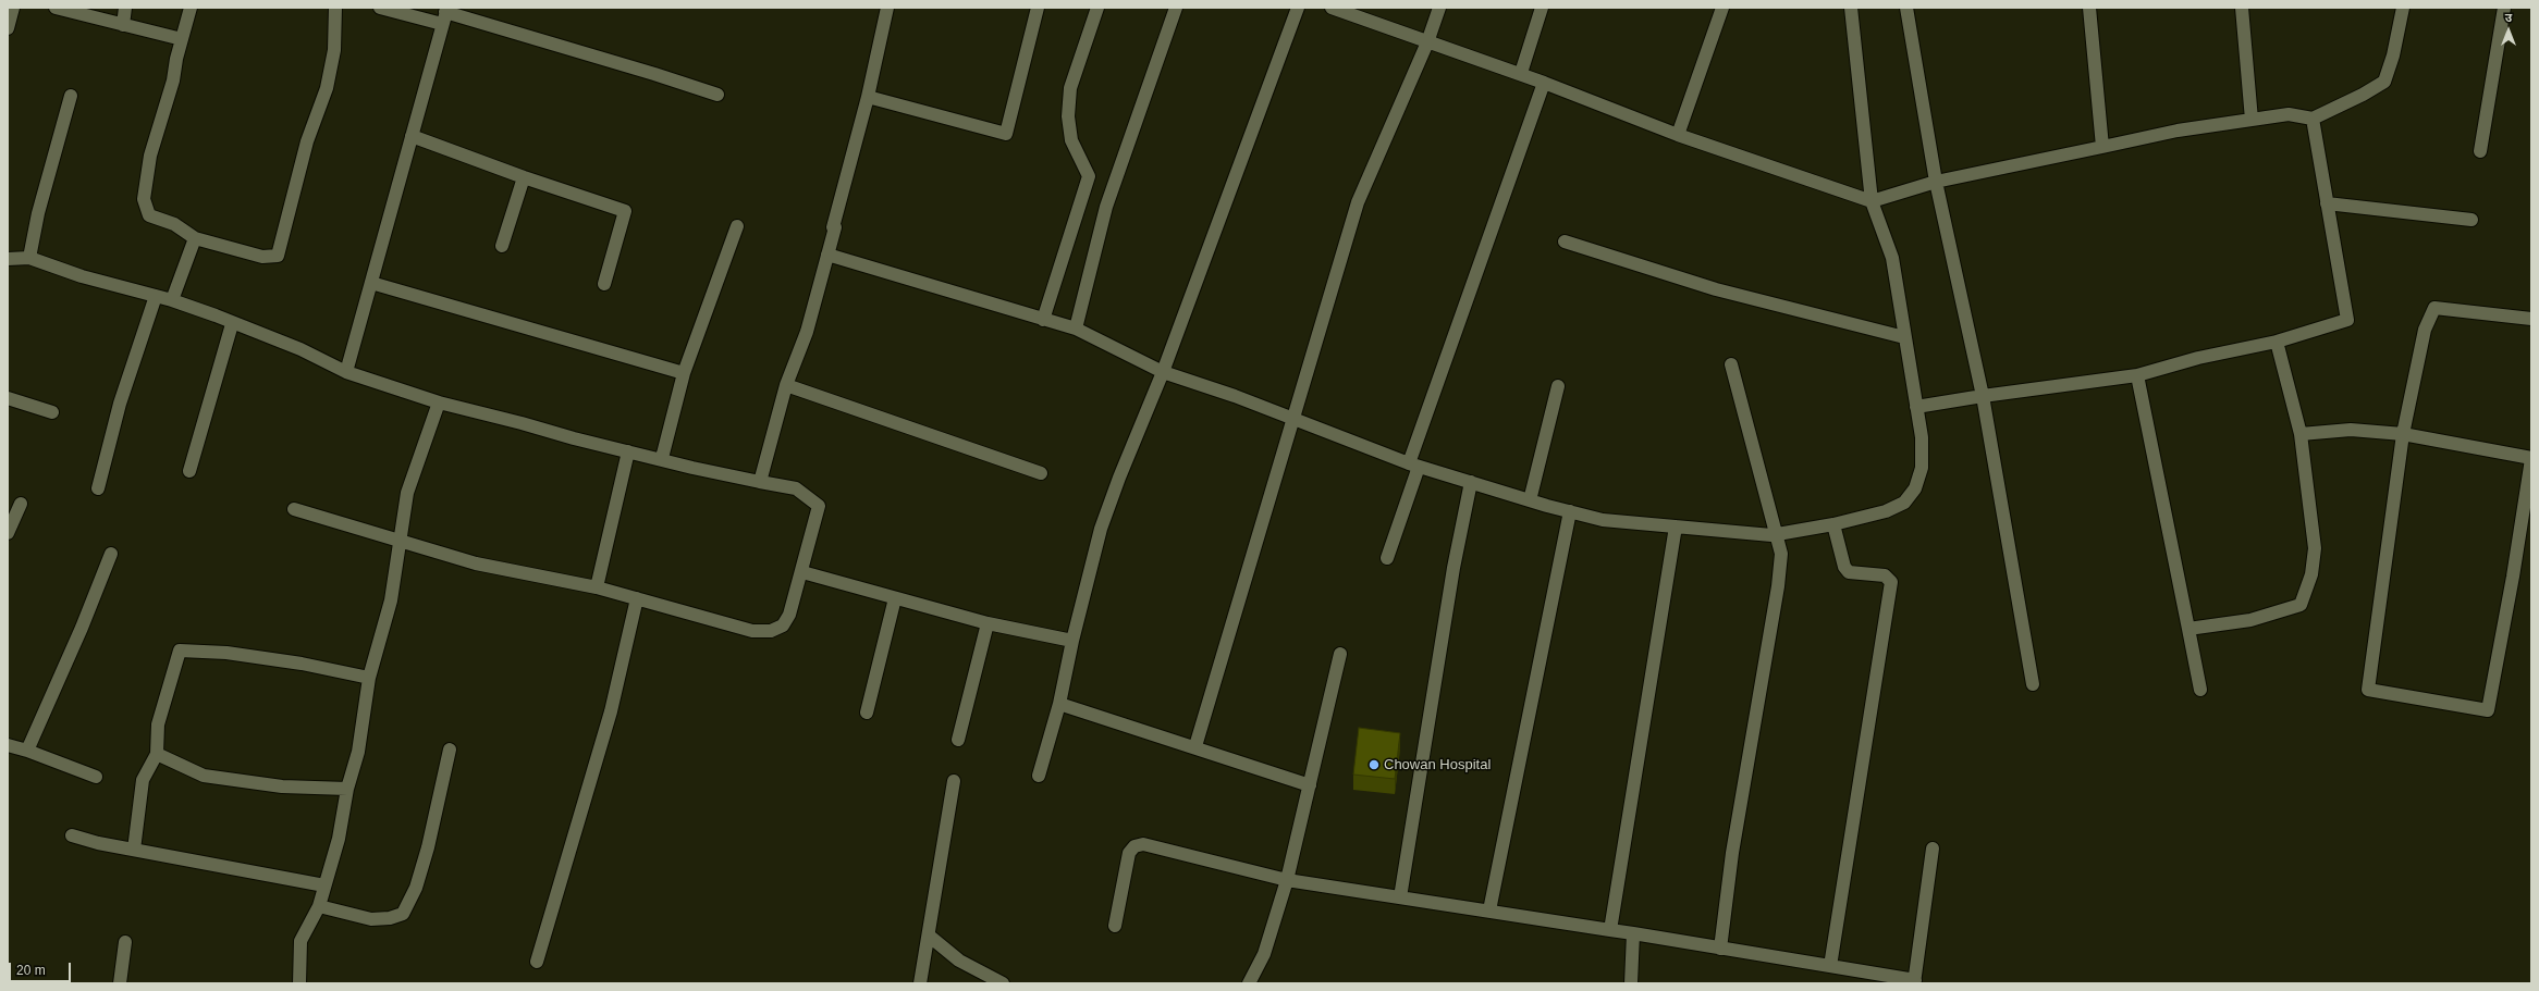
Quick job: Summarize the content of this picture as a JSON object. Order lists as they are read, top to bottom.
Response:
{
  "places": ["Chowan Hospital"],
  "scale_bar": "20 m",
  "north": "top"
}
